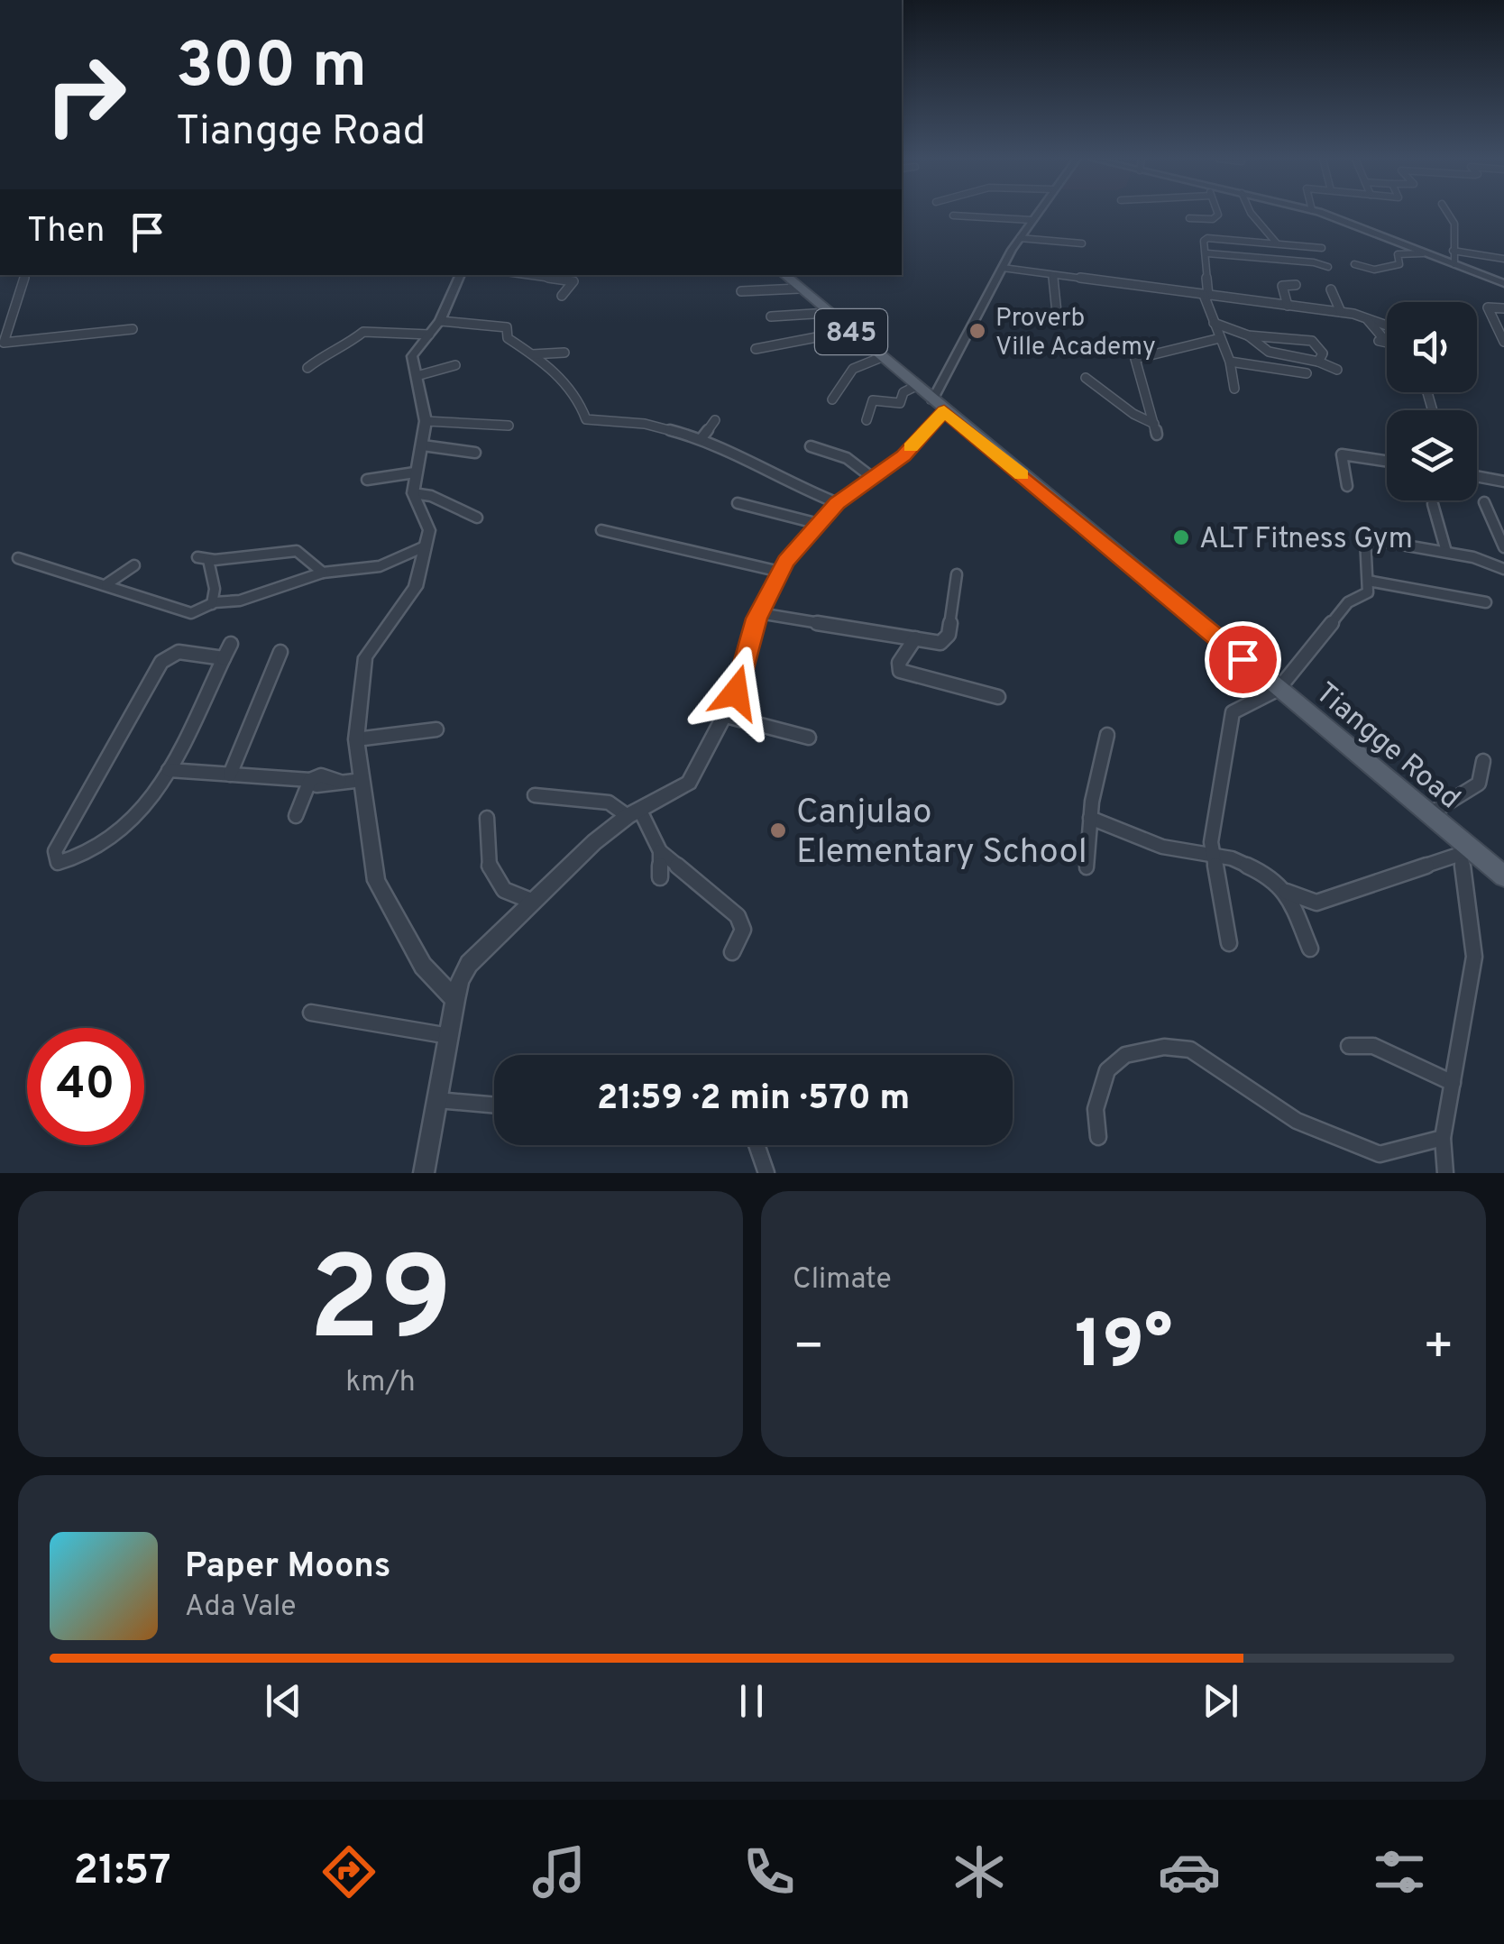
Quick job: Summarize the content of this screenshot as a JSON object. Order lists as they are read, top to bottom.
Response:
{
  "streets": {
    "main road": ["845", "Tiangge Road"]
  },
  "places": ["Proverb Ville Academy", "ALT Fitness Gym", "Canjulao Elementary School"],
  "page": {
    "turn": ["300 m", "Tiangge Road"],
    "then": "Then",
    "limit": "40",
    "trip": "21:59 · 2 min · 570 m",
    "tile": [
      ["29", "km/h"],
      "Climate"
    ],
    "heat": ["−", "19°", "+"],
    "song": ["Paper Moons", "Ada Vale"],
    "tabs": "21:57"
  }
}
